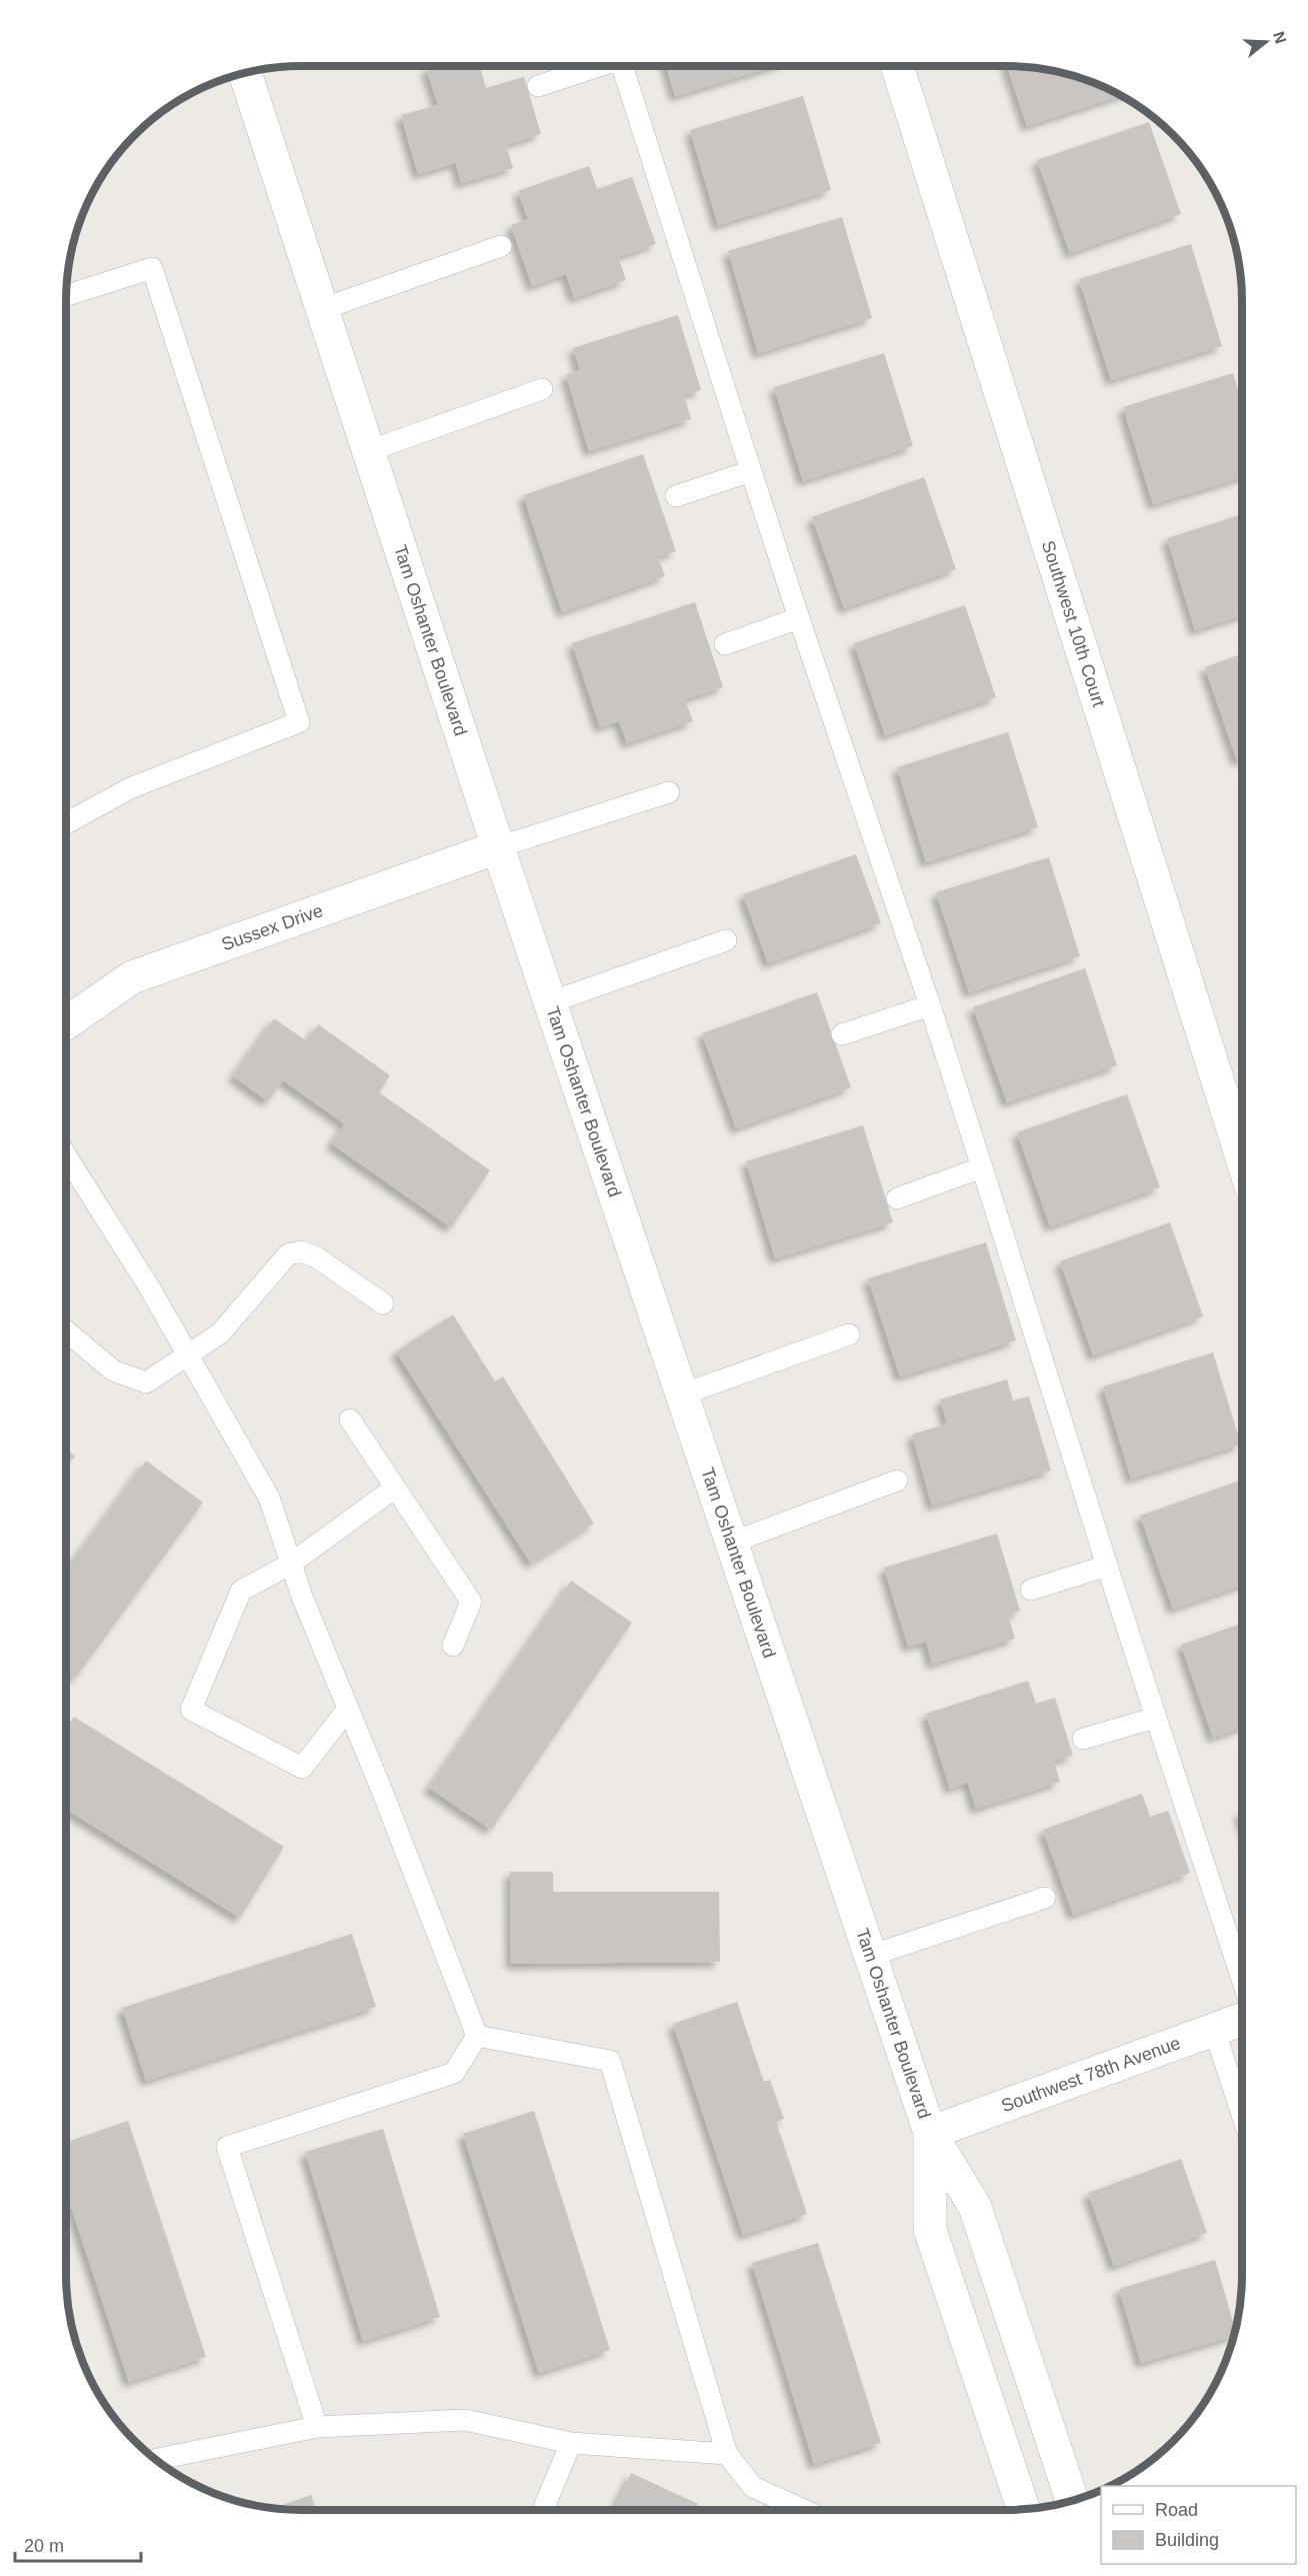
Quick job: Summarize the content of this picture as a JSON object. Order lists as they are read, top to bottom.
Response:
{
  "streets": {
    "street": [
      "Southwest 10th Court",
      "Tam Oshanter Boulevard",
      "Sussex Drive",
      "Southwest 78th Avenue"
    ]
  },
  "crossings": [
    ["Tam Oshanter Boulevard", "Sussex Drive"],
    ["Tam Oshanter Boulevard", "Southwest 78th Avenue"]
  ],
  "legend": ["Road", "Building"],
  "scale_bar": "20 m",
  "north": "right"
}
